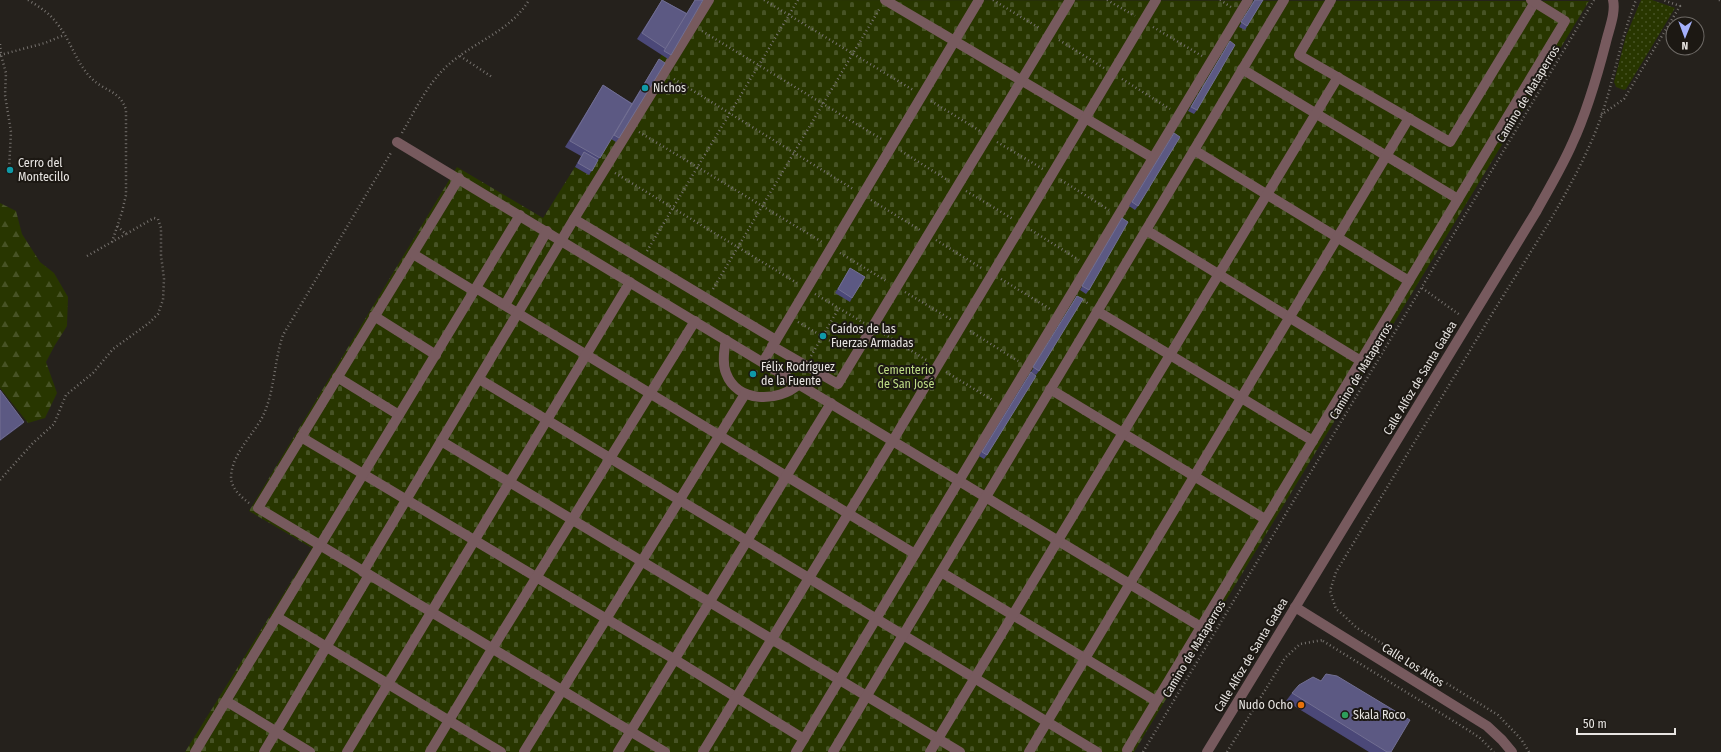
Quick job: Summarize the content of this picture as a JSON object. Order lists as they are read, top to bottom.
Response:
{
  "streets": {
    "street": ["Calle Alfoz de Santa Gadea", "Calle Los Altos"],
    "path": ["Camino de Mataperros"]
  },
  "crossings": [
    ["Calle Alfoz de Santa Gadea", "Calle Los Altos"]
  ],
  "parks": ["Cementerio de San José"],
  "places": [
    "Nichos",
    "Cerro del Montecillo",
    "Caídos de las Fuerzas Armadas",
    "Félix Rodríguez de la Fuente",
    "Nudo Ocho",
    "Skala Roco"
  ],
  "scale_bar": "50 m",
  "north": "bottom"
}
